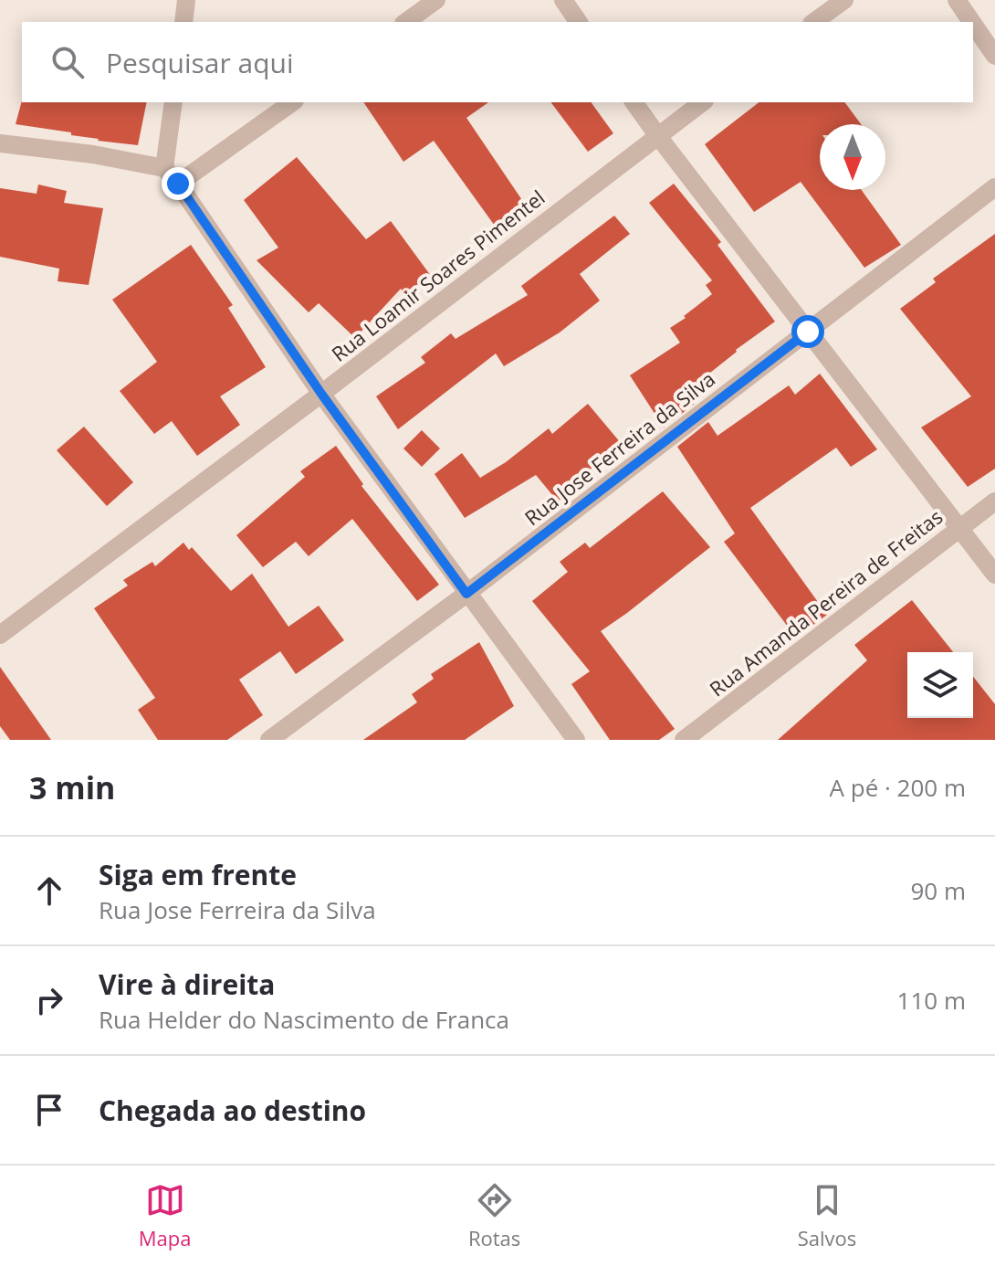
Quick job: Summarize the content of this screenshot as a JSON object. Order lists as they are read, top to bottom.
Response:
{
  "streets": {
    "street": ["Rua Loamir Soares Pimentel", "Rua Jose Ferreira da Silva", "Rua Amanda Pereira de Freitas"]
  },
  "north": "bottom",
  "page": {
    "search": "Pesquisar aqui",
    "heading": ["3 min", "A pé · 200 m"],
    "list": [
      ["Siga em frente", "Rua Jose Ferreira da Silva", "90 m"],
      ["Vire à direita", "Rua Helder do Nascimento de Franca", "110 m"],
      "Chegada ao destino"
    ],
    "nav": ["Mapa", "Rotas", "Salvos"]
  }
}
